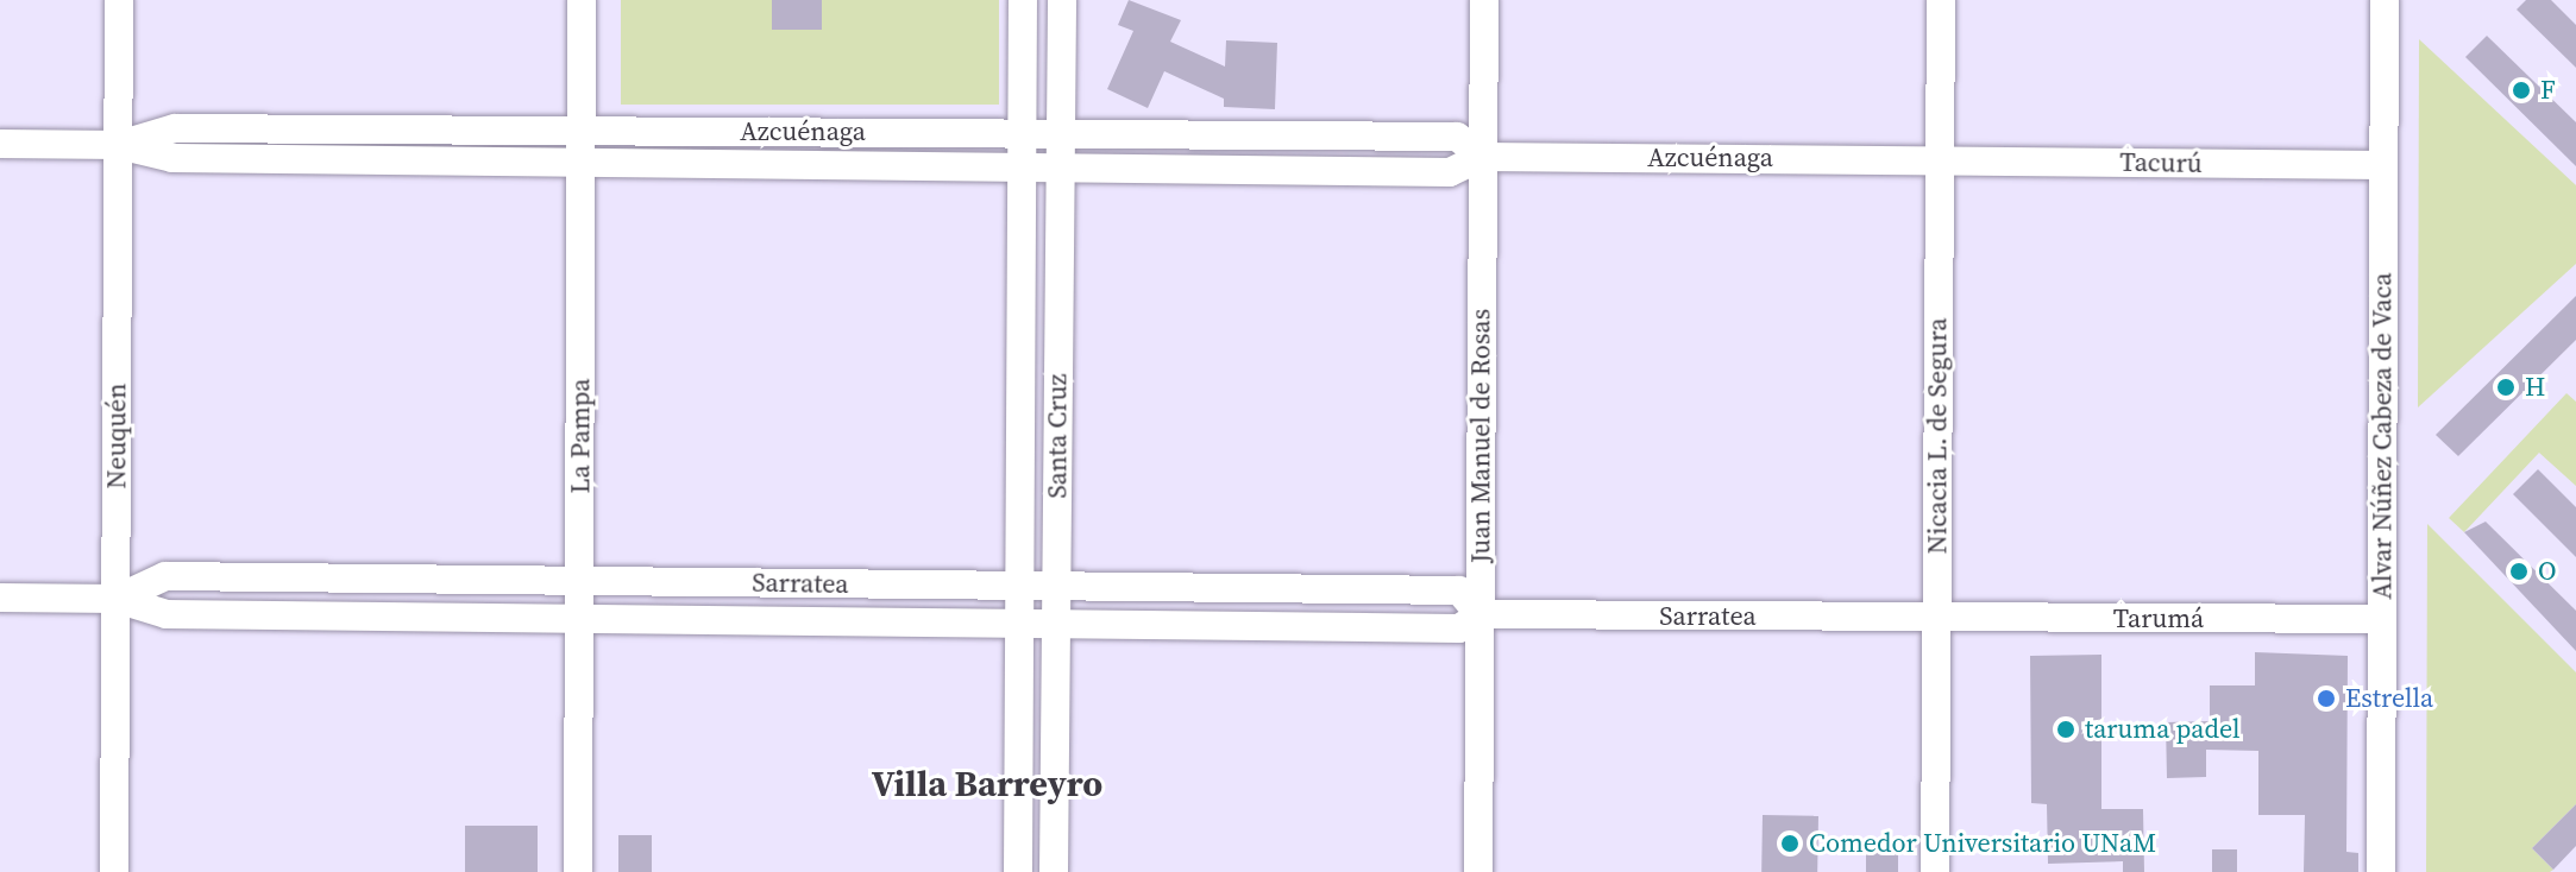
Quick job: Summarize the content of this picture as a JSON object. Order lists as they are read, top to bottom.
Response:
{
  "streets": {
    "street": [
      "Azcuénaga",
      "Tacurú",
      "Neuquén",
      "La Pampa",
      "Santa Cruz",
      "Juan Manuel de Rosas",
      "Nicacia L. de Segura",
      "Alvar Núñez Cabeza de Vaca",
      "Sarratea",
      "Tarumá"
    ]
  },
  "crossings": [
    ["Azcuénaga", "Tacurú"],
    ["Azcuénaga", "Neuquén"],
    ["Azcuénaga", "La Pampa"],
    ["Azcuénaga", "Santa Cruz"],
    ["Azcuénaga", "Juan Manuel de Rosas"],
    ["Azcuénaga", "Nicacia L. de Segura"],
    ["Tacurú", "Nicacia L. de Segura"],
    ["Tacurú", "Alvar Núñez Cabeza de Vaca"],
    ["Neuquén", "Sarratea"],
    ["La Pampa", "Sarratea"],
    ["Santa Cruz", "Sarratea"],
    ["Juan Manuel de Rosas", "Sarratea"],
    ["Nicacia L. de Segura", "Sarratea"],
    ["Nicacia L. de Segura", "Tarumá"],
    ["Alvar Núñez Cabeza de Vaca", "Tarumá"],
    ["Sarratea", "Tarumá"]
  ],
  "districts": ["Villa Barreyro"],
  "places": [
    "F",
    "H",
    "O",
    "Estrella",
    "taruma padel",
    "Comedor Universitario UNaM"
  ]
}
